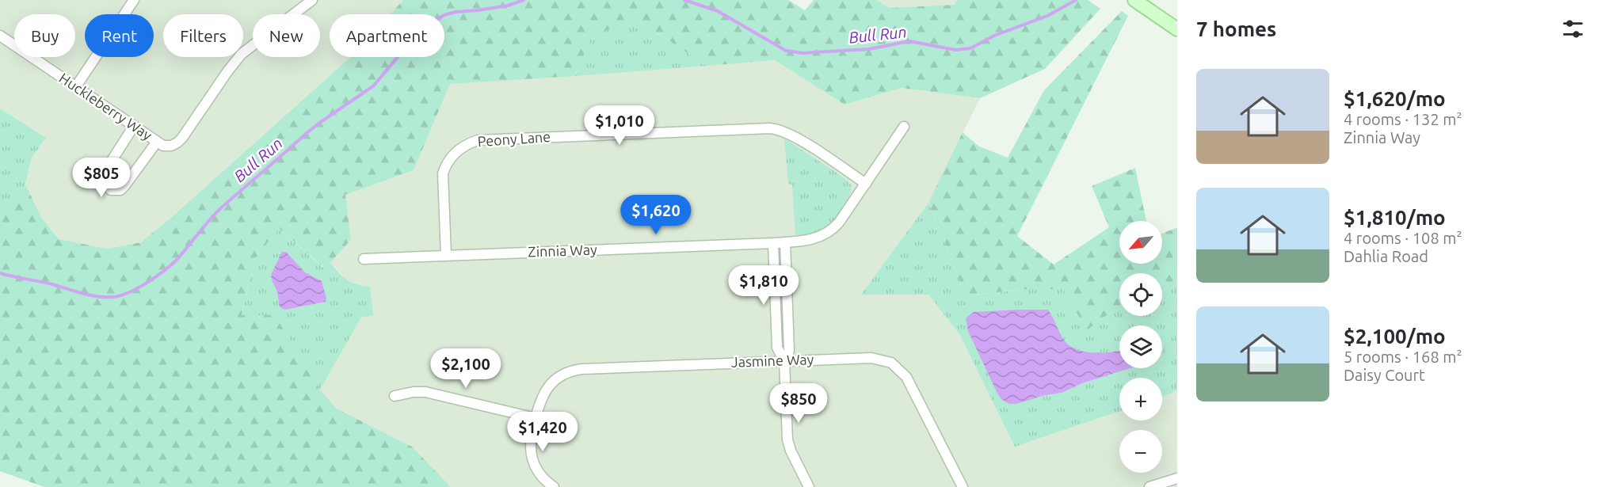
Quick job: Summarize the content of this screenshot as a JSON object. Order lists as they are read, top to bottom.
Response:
{
  "streets": {
    "street": [
      "Huckleberry Way",
      "Peony Lane",
      "Zinnia Way",
      "Jasmine Way"
    ]
  },
  "crossings": [
    ["Peony Lane", "Zinnia Way"]
  ],
  "water": ["Bull Run"],
  "north": "bottom left",
  "page": {
    "heading": "7 homes",
    "chip": [
      "Buy",
      "Rent",
      "Filters",
      "New",
      "Apartment"
    ],
    "list": [
      {
        "name": "$1,620/mo",
        "note": "4 rooms · 132 m² · Zinnia Way"
      },
      {
        "name": "$1,810/mo",
        "note": "4 rooms · 108 m² · Dahlia Road"
      },
      {
        "name": "$2,100/mo",
        "note": "5 rooms · 168 m² · Daisy Court"
      }
    ],
    "price": [
      "$1,010",
      "$805",
      "$1,620",
      "$1,810",
      "$2,100",
      "$850",
      "$1,420"
    ],
    "map_buttons": ["+", "−"]
  }
}
